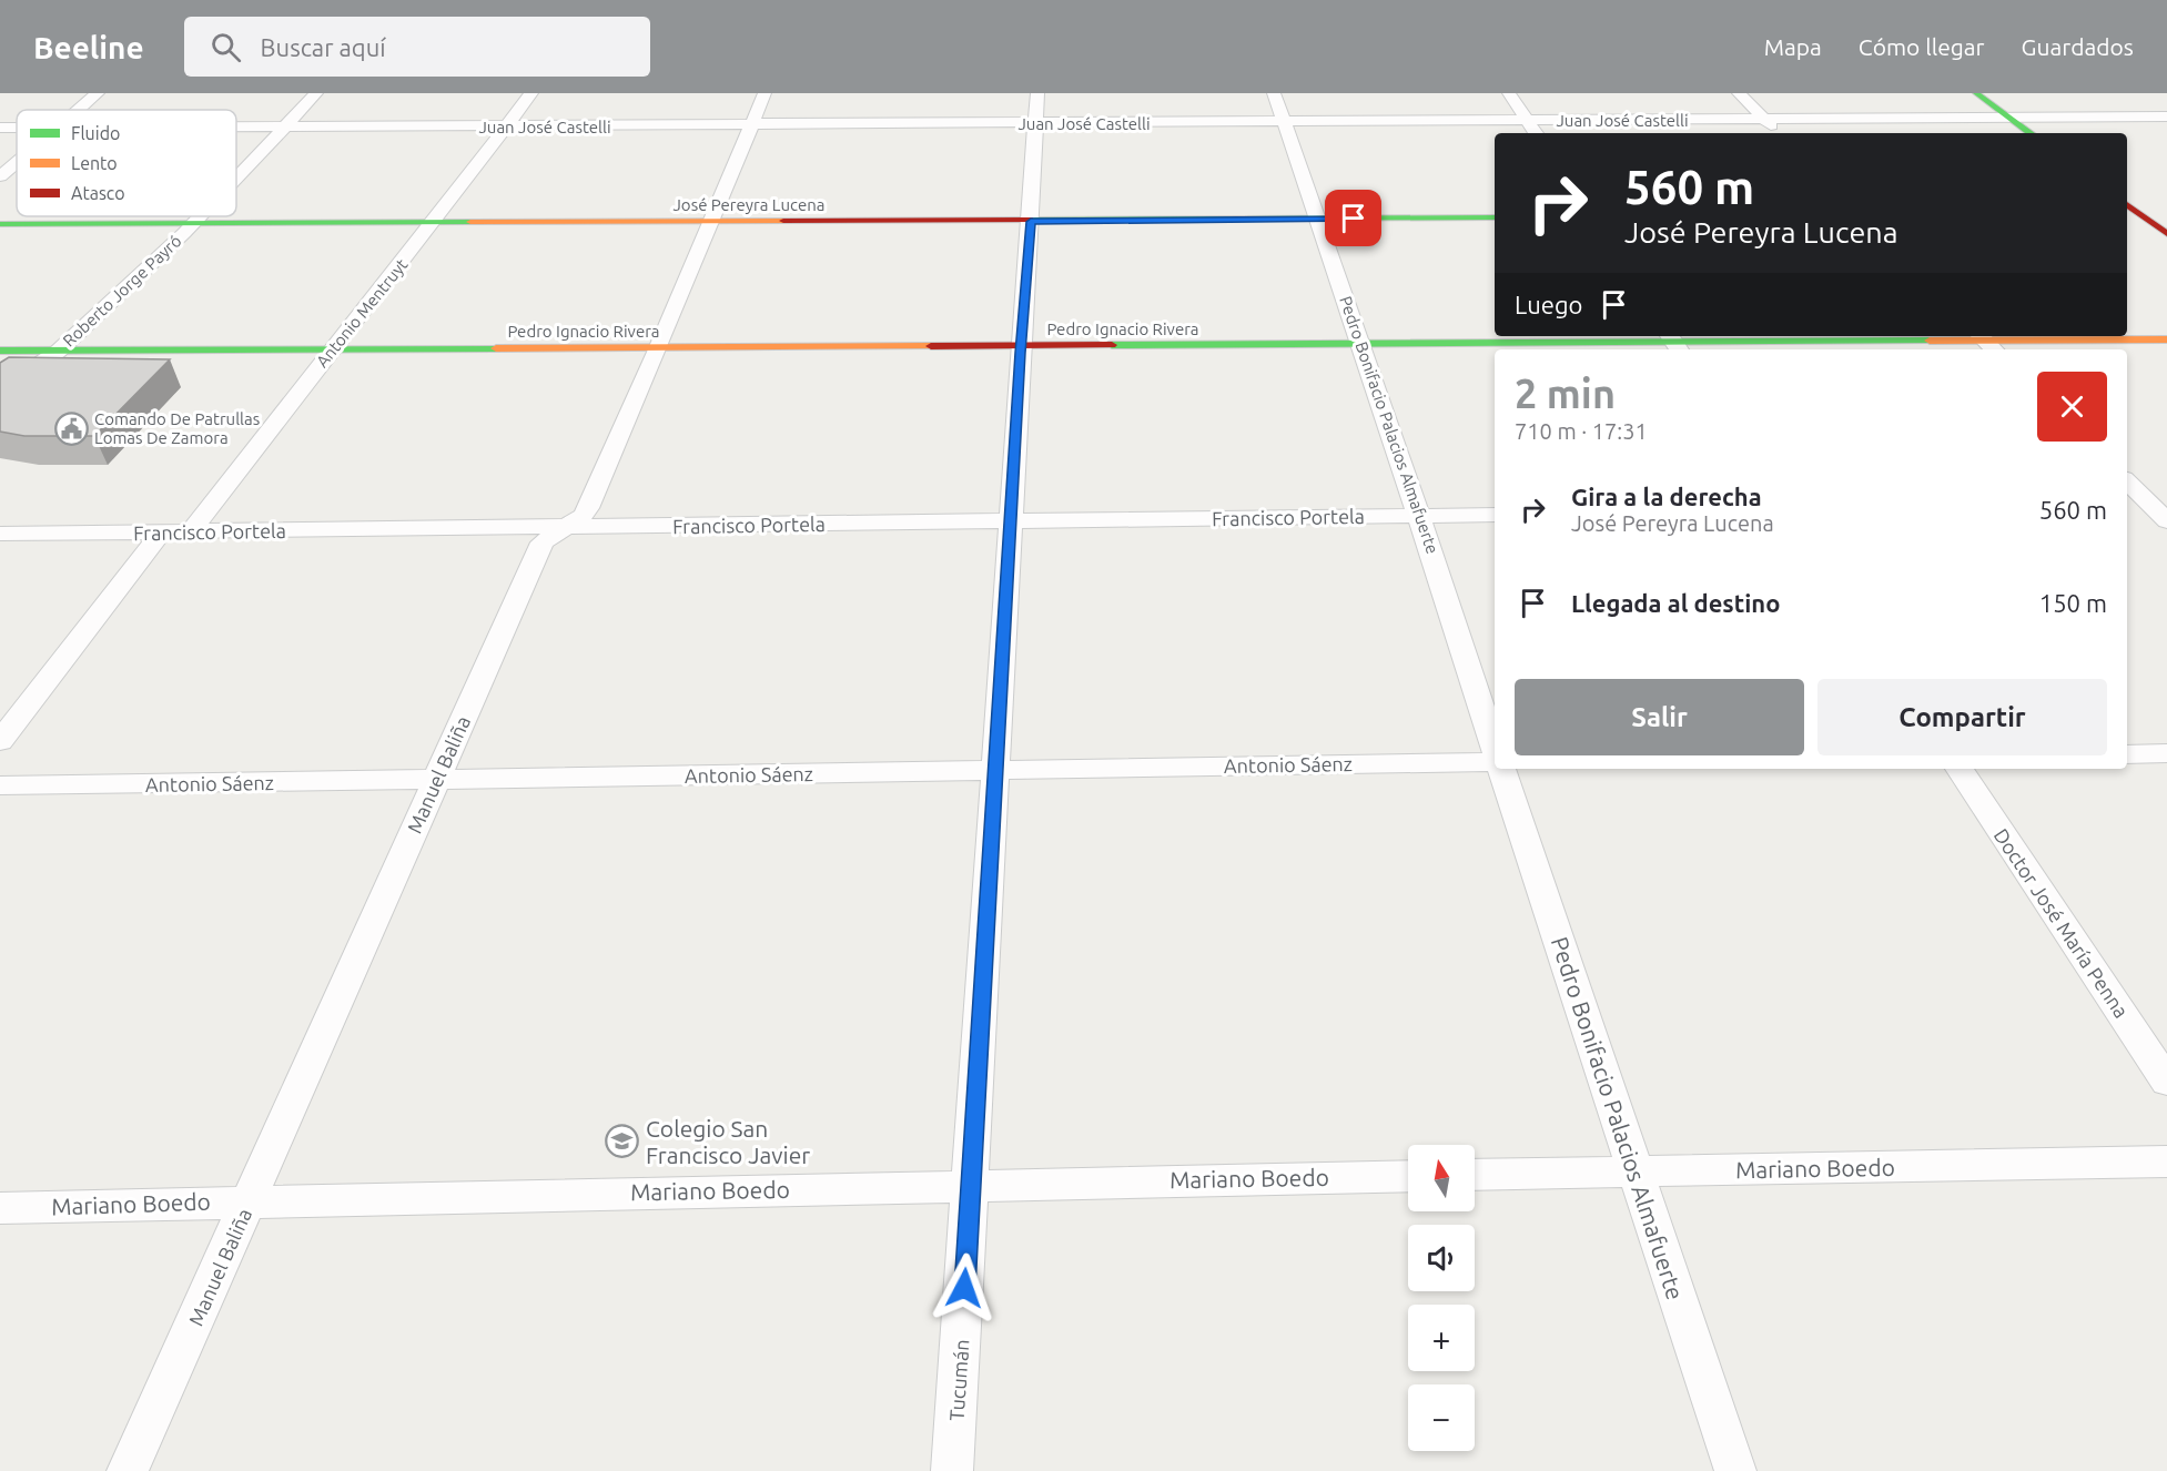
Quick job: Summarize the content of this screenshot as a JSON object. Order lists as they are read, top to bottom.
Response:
{
  "streets": {
    "street": [
      "Juan José Castelli",
      "José Pereyra Lucena",
      "Roberto Jorge Payró",
      "Antonio Mentruyt",
      "Pedro Ignacio Rivera",
      "Pedro Bonifacio Palacios Almafuerte",
      "Francisco Portela",
      "Antonio Sáenz",
      "Manuel Baliña",
      "Doctor José María Penna",
      "Mariano Boedo",
      "Tucumán"
    ]
  },
  "crossings": [
    ["Juan José Castelli", "Roberto Jorge Payró"],
    ["Juan José Castelli", "Antonio Mentruyt"],
    ["Juan José Castelli", "Pedro Bonifacio Palacios Almafuerte"],
    ["Juan José Castelli", "Manuel Baliña"],
    ["Juan José Castelli", "Tucumán"],
    ["José Pereyra Lucena", "Roberto Jorge Payró"],
    ["José Pereyra Lucena", "Antonio Mentruyt"],
    ["José Pereyra Lucena", "Pedro Bonifacio Palacios Almafuerte"],
    ["José Pereyra Lucena", "Manuel Baliña"],
    ["José Pereyra Lucena", "Tucumán"],
    ["Roberto Jorge Payró", "Pedro Ignacio Rivera"],
    ["Antonio Mentruyt", "Pedro Ignacio Rivera"],
    ["Antonio Mentruyt", "Francisco Portela"],
    ["Pedro Ignacio Rivera", "Pedro Bonifacio Palacios Almafuerte"],
    ["Pedro Ignacio Rivera", "Manuel Baliña"],
    ["Pedro Ignacio Rivera", "Tucumán"],
    ["Pedro Bonifacio Palacios Almafuerte", "Francisco Portela"],
    ["Pedro Bonifacio Palacios Almafuerte", "Mariano Boedo"],
    ["Francisco Portela", "Manuel Baliña"],
    ["Francisco Portela", "Tucumán"],
    ["Antonio Sáenz", "Manuel Baliña"],
    ["Antonio Sáenz", "Tucumán"],
    ["Manuel Baliña", "Mariano Boedo"],
    ["Mariano Boedo", "Tucumán"]
  ],
  "places": {
    "public building": ["Comando De Patrullas Lomas De Zamora"],
    "school or university": ["Colegio San Francisco Javier"]
  },
  "legend": ["Fluido", "Lento", "Atasco"],
  "north": "top",
  "page": {
    "header": "Beeline",
    "search": "Buscar aquí",
    "nav": ["Mapa", "Cómo llegar", "Guardados"],
    "turn": ["560 m", "José Pereyra Lucena"],
    "then": "Luego",
    "heading": ["2 min", "710 m · 17:31"],
    "list": [
      {
        "name": "Gira a la derecha",
        "note": "José Pereyra Lucena",
        "value": "560 m"
      },
      {
        "name": "Llegada al destino",
        "value": "150 m"
      }
    ],
    "buttons": ["Salir", "Compartir"],
    "map_buttons": ["+", "−"]
  }
}
